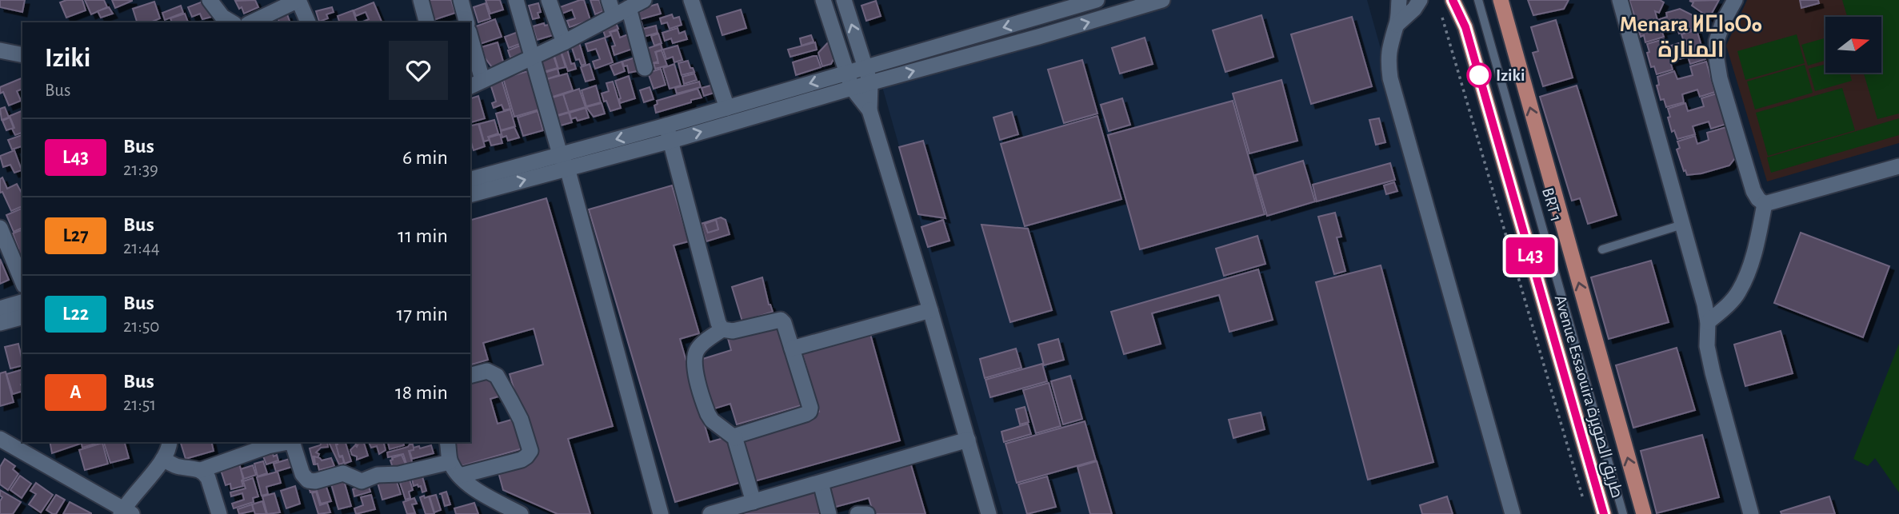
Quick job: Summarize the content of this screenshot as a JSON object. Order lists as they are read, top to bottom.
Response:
{
  "streets": {
    "main road": ["Avenue Essaouira طريق الصويرة"],
    "lane": ["BRT 1"]
  },
  "districts": ["Menara ⵍⵎⵏⴰⵔⴰ المنارة"],
  "places": ["Iziki"],
  "lines": ["bus line L43"],
  "north": "right",
  "page": {
    "on_map": "L43",
    "heading": ["Iziki", "Bus"],
    "list": [
      {
        "mark": "L43",
        "name": "Bus",
        "note": "21:39",
        "value": "6 min"
      },
      {
        "mark": "L27",
        "name": "Bus",
        "note": "21:44",
        "value": "11 min"
      },
      {
        "mark": "L22",
        "name": "Bus",
        "note": "21:50",
        "value": "17 min"
      },
      {
        "mark": "A",
        "name": "Bus",
        "note": "21:51",
        "value": "18 min"
      }
    ]
  }
}
